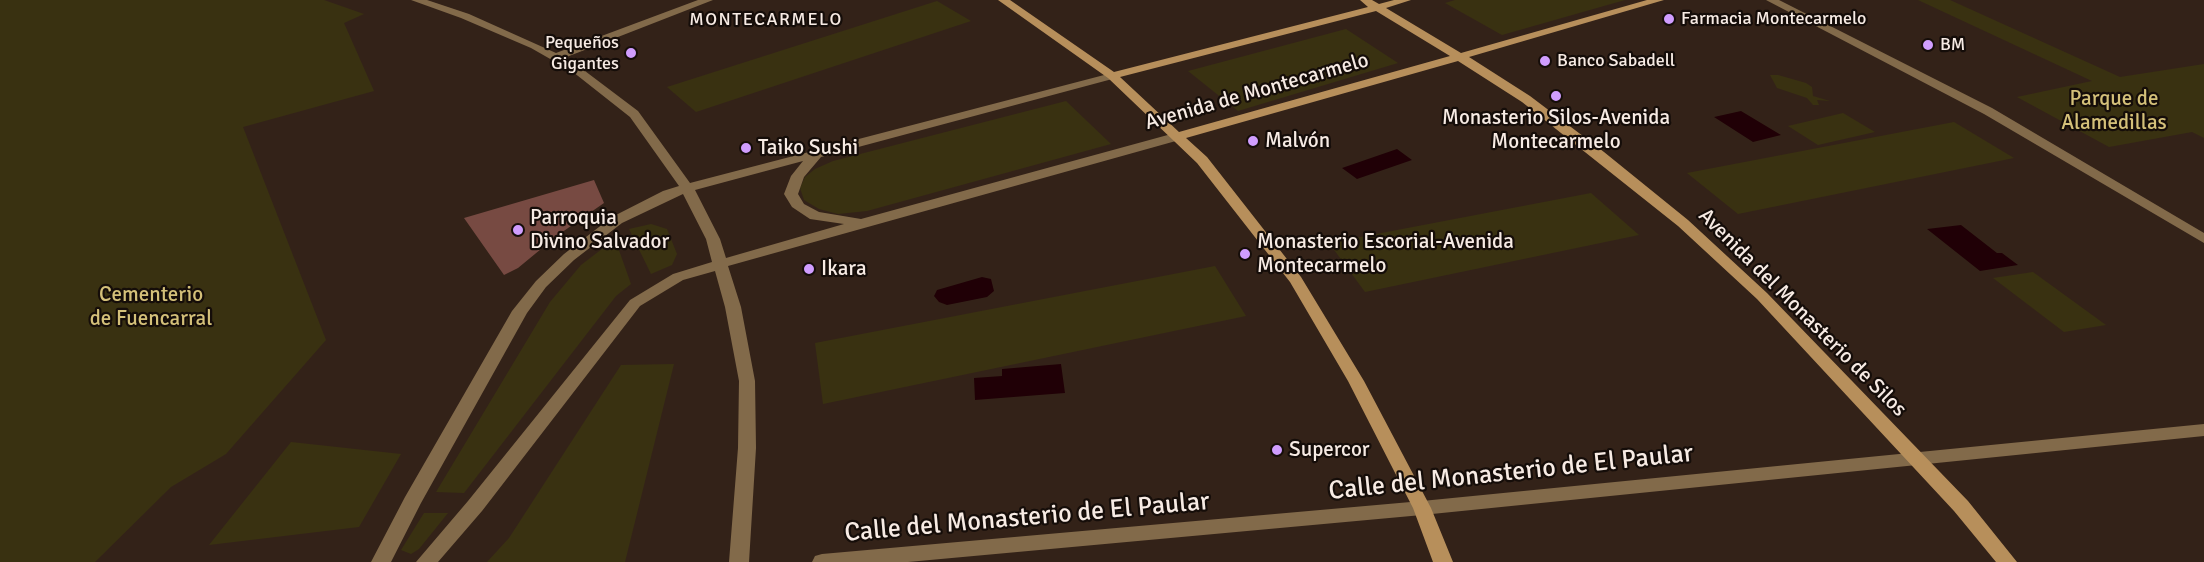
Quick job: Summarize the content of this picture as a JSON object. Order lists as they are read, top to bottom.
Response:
{
  "streets": {
    "street": ["Avenida de Montecarmelo", "Avenida del Monasterio de Silos", "Calle del Monasterio de El Paular"]
  },
  "crossings": [
    ["Avenida de Montecarmelo", "Avenida del Monasterio de Silos"],
    ["Avenida del Monasterio de Silos", "Calle del Monasterio de El Paular"]
  ],
  "districts": ["MONTECARMELO"],
  "parks": ["Parque de Alamedillas", "Cementerio de Fuencarral"],
  "places": [
    "Farmacia Montecarmelo",
    "BM",
    "Pequeños Gigantes",
    "Banco Sabadell",
    "Monasterio Silos-Avenida Montecarmelo",
    "Malvón",
    "Taiko Sushi",
    "Parroquia Divino Salvador",
    "Monasterio Escorial-Avenida Montecarmelo",
    "Ikara",
    "Supercor"
  ]
}
